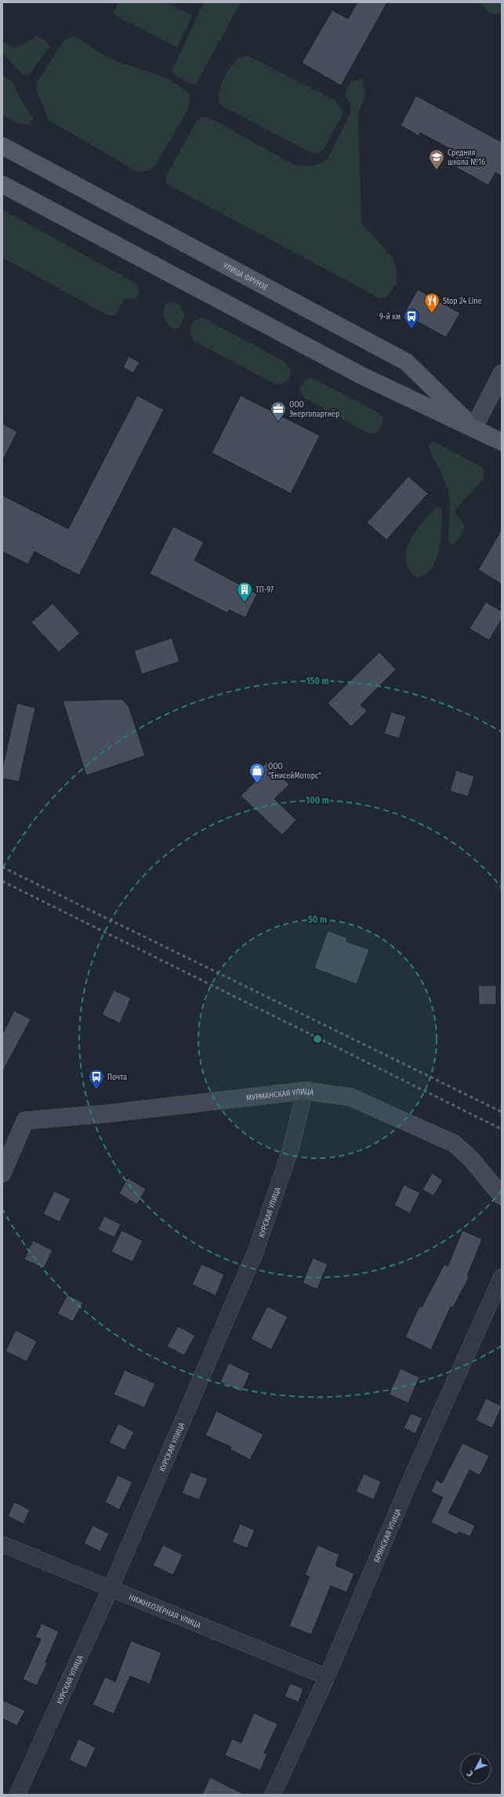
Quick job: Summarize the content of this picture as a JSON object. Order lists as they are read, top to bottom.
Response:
{
  "streets": {
    "main road": ["УЛИЦА ФРУНЗЕ", "МУРМАНСКАЯ УЛИЦА"],
    "street": ["КУРСКАЯ УЛИЦА", "БРЯНСКАЯ УЛИЦА", "НИЖНЕОЗЁРНАЯ УЛИЦА"]
  },
  "crossings": [
    ["МУРМАНСКАЯ УЛИЦА", "КУРСКАЯ УЛИЦА"],
    ["КУРСКАЯ УЛИЦА", "НИЖНЕОЗЁРНАЯ УЛИЦА"],
    ["БРЯНСКАЯ УЛИЦА", "НИЖНЕОЗЁРНАЯ УЛИЦА"]
  ],
  "places": {
    "school or university": ["Средняя школа №16"],
    "restaurant": ["Stop 24 Line"],
    "bus stop": ["9-й км", "Почта"],
    "office": ["ООО Энергопартнёр"],
    "building": ["ТП-97"],
    "shop": ["ООО \"ЕнисейМоторс\""]
  },
  "north": "bottom left",
  "rings": ["150 m", "100 m", "50 m"]
}
